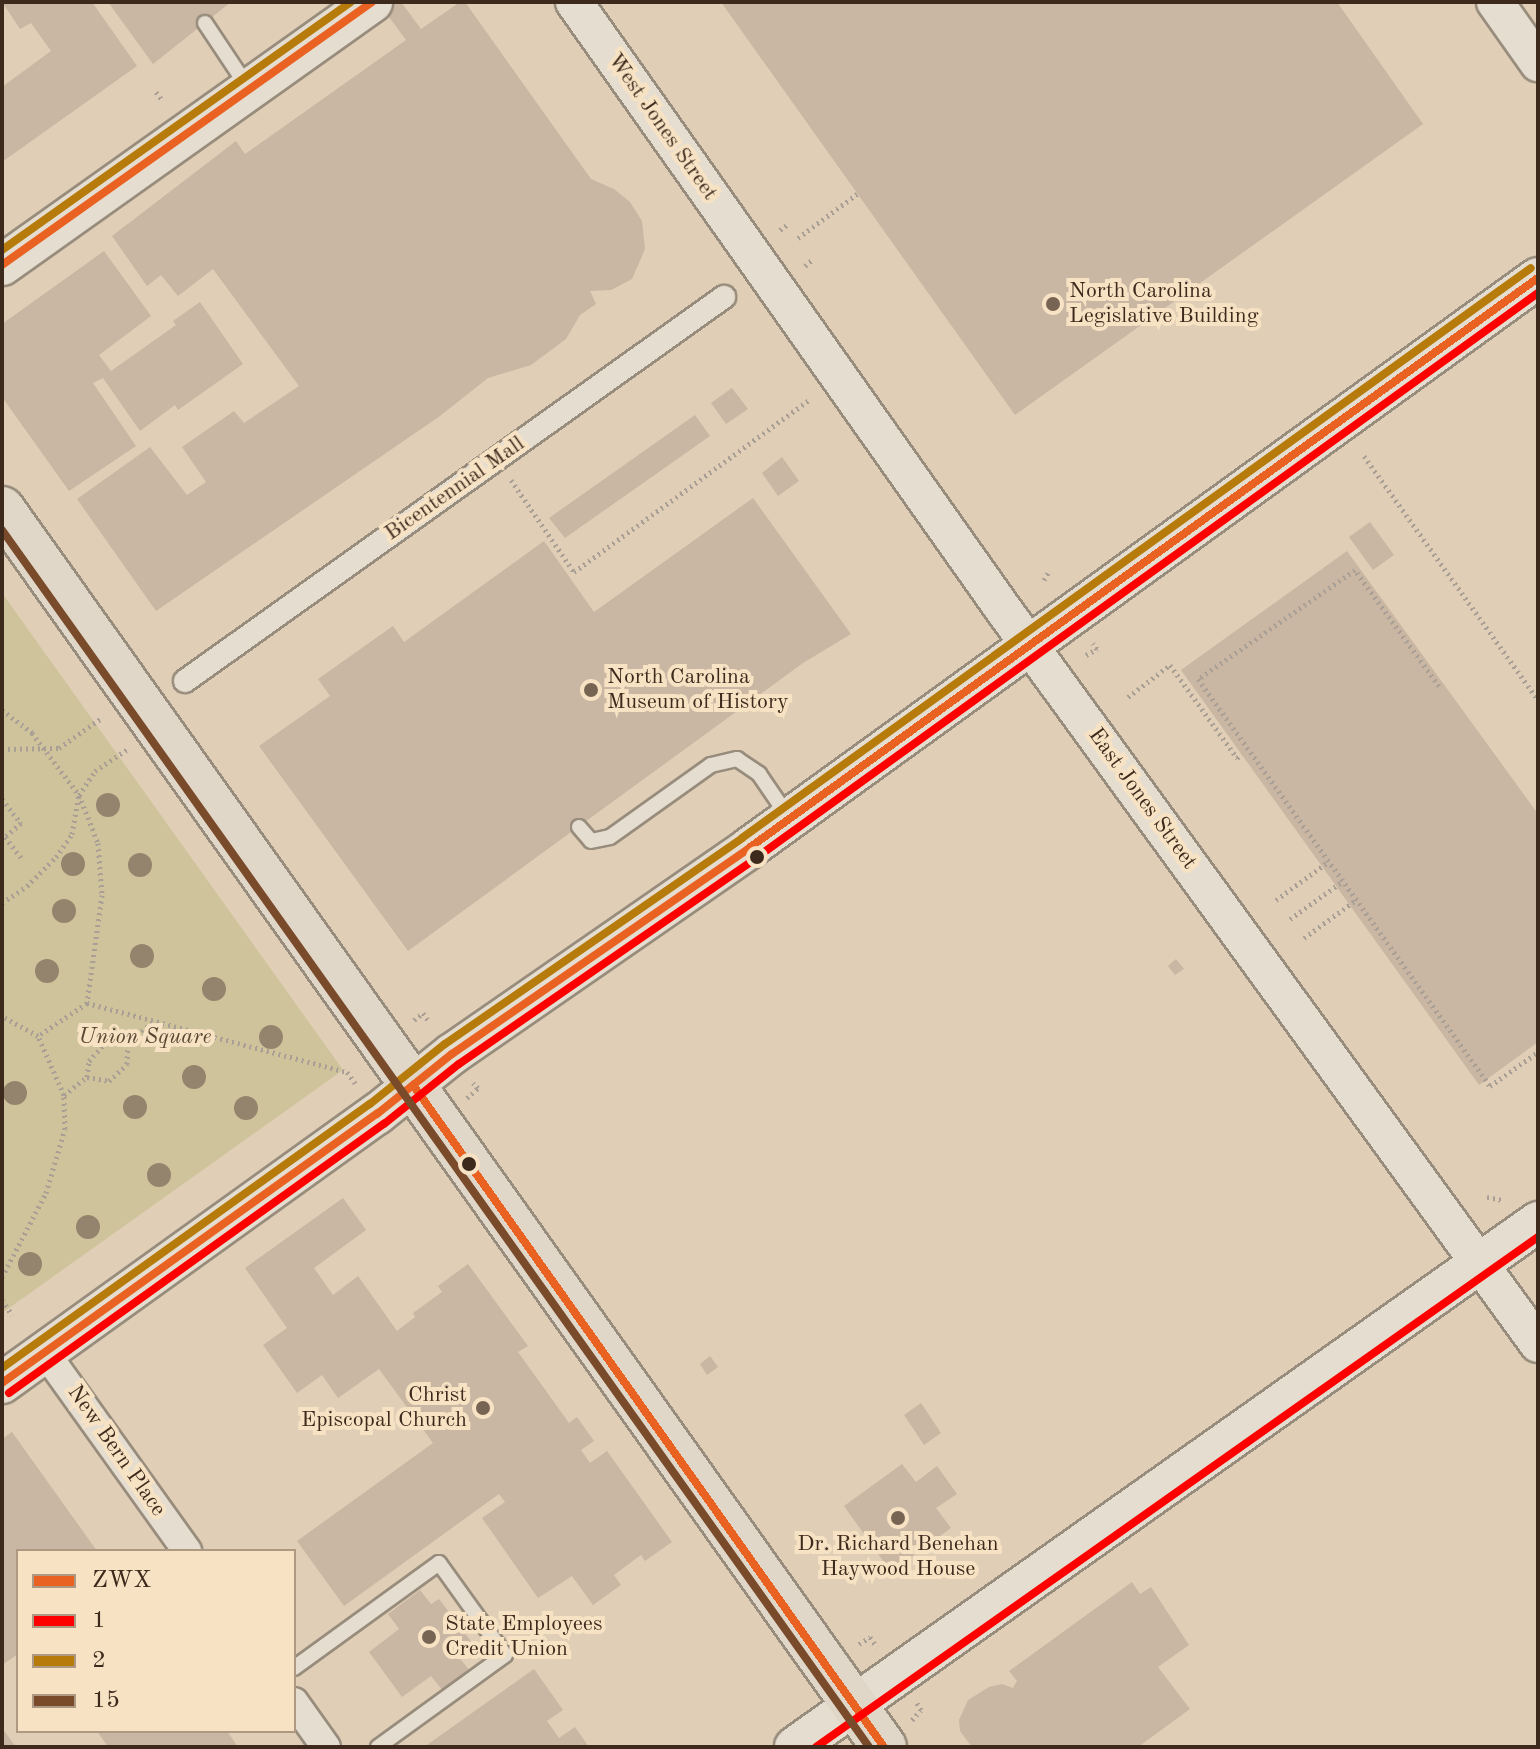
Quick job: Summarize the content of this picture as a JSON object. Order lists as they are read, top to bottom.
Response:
{
  "streets": {
    "street": [
      "West Jones Street",
      "Bicentennial Mall",
      "East Jones Street",
      "New Bern Place"
    ]
  },
  "crossings": [
    ["West Jones Street", "East Jones Street"]
  ],
  "parks": ["Union Square"],
  "places": [
    "North Carolina Legislative Building",
    "North Carolina Museum of History",
    "Christ Episcopal Church",
    "Dr. Richard Benehan Haywood House",
    "State Employees Credit Union"
  ],
  "lines": [
    "transit line ZWX",
    "transit line 2",
    "transit line 1",
    "transit line 15"
  ],
  "legend": [
    "ZWX",
    "1",
    "2",
    "15"
  ]
}
